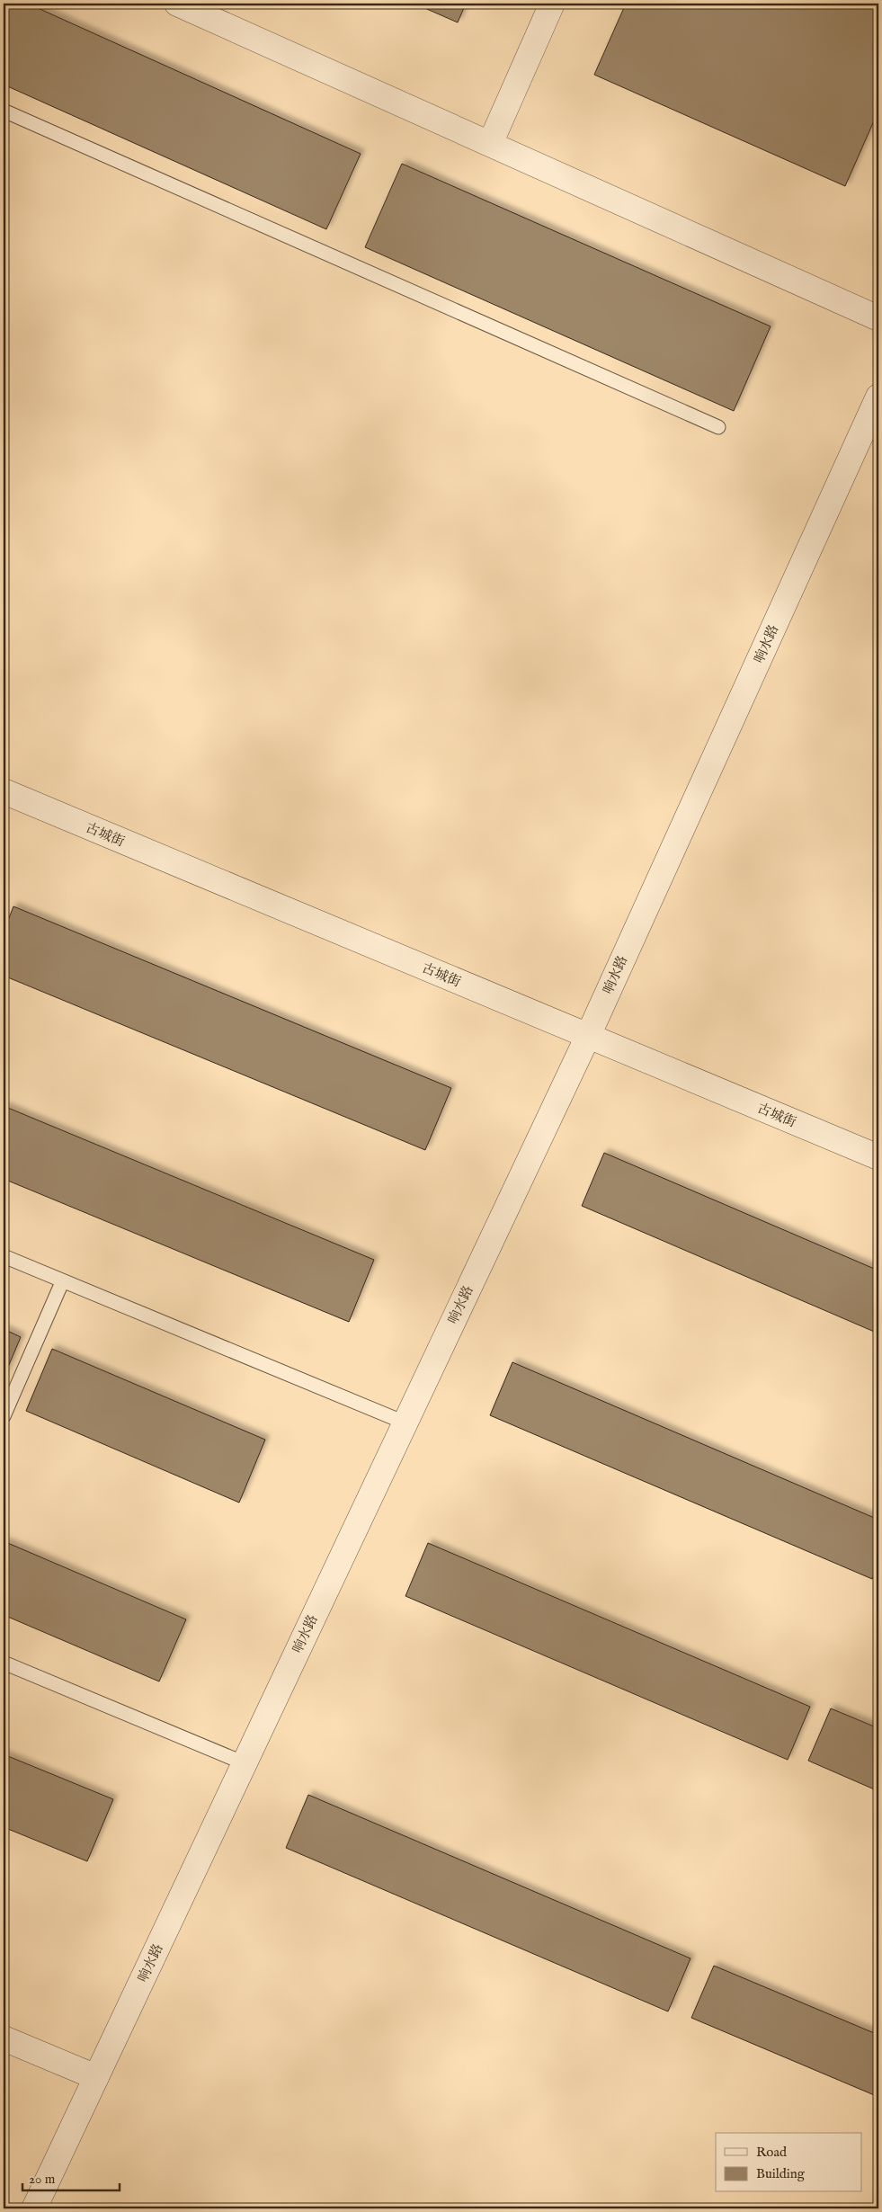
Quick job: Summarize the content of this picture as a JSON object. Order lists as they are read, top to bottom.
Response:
{
  "streets": {
    "street": ["响水路", "古城街"]
  },
  "crossings": [
    ["响水路", "古城街"]
  ],
  "legend": ["Road", "Building"],
  "scale_bar": "20 m"
}
